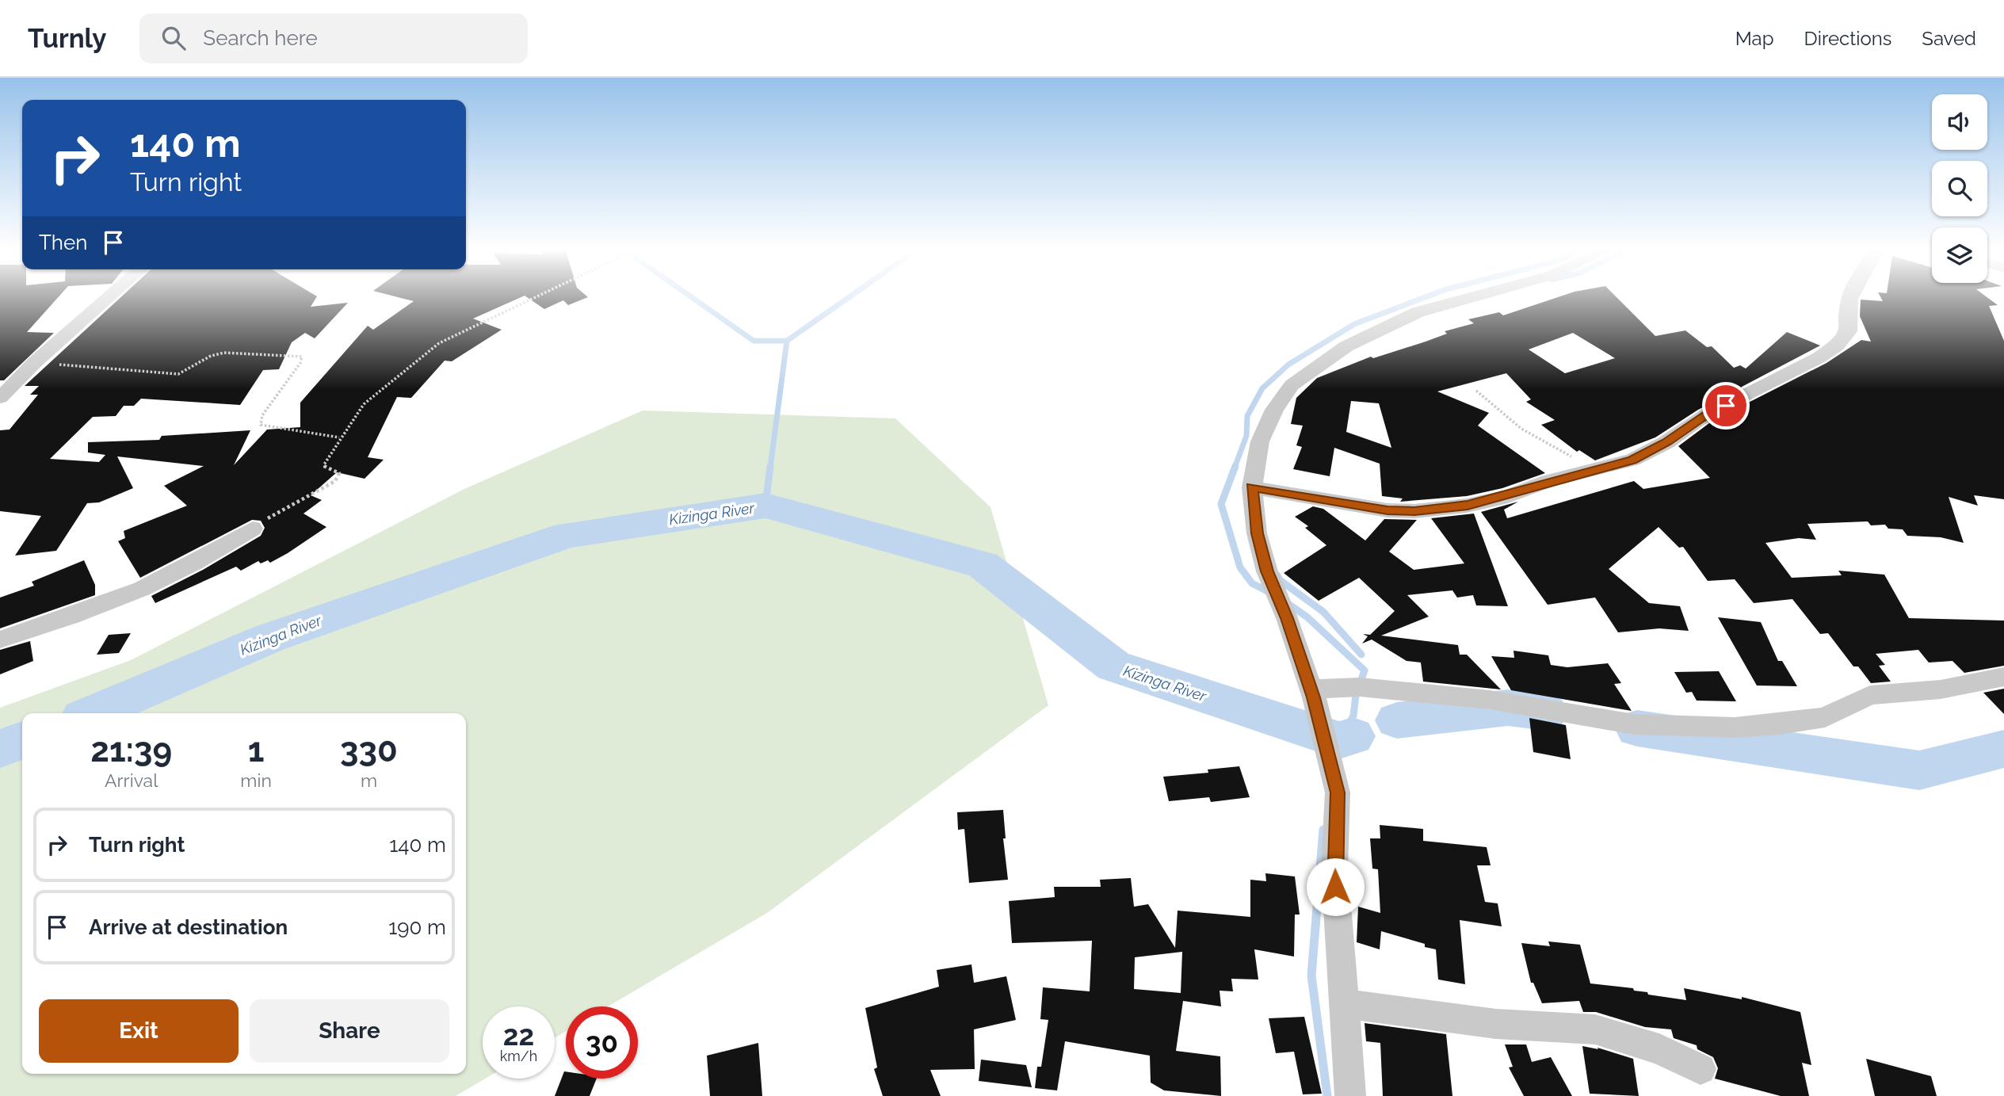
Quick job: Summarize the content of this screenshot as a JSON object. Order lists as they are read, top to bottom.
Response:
{
  "water": ["Kizinga River"],
  "page": {
    "header": "Turnly",
    "search": "Search here",
    "nav": ["Map", "Directions", "Saved"],
    "turn": ["140 m", "Turn right"],
    "then": "Then",
    "eta": [
      "21:39",
      "Arrival",
      "1",
      "min",
      "330",
      "m"
    ],
    "list": [
      {
        "name": "Turn right",
        "value": "140 m"
      },
      {
        "name": "Arrive at destination",
        "value": "190 m"
      }
    ],
    "buttons": ["Exit", "Share"],
    "speed": "22 km/h",
    "limit": "30"
  }
}
